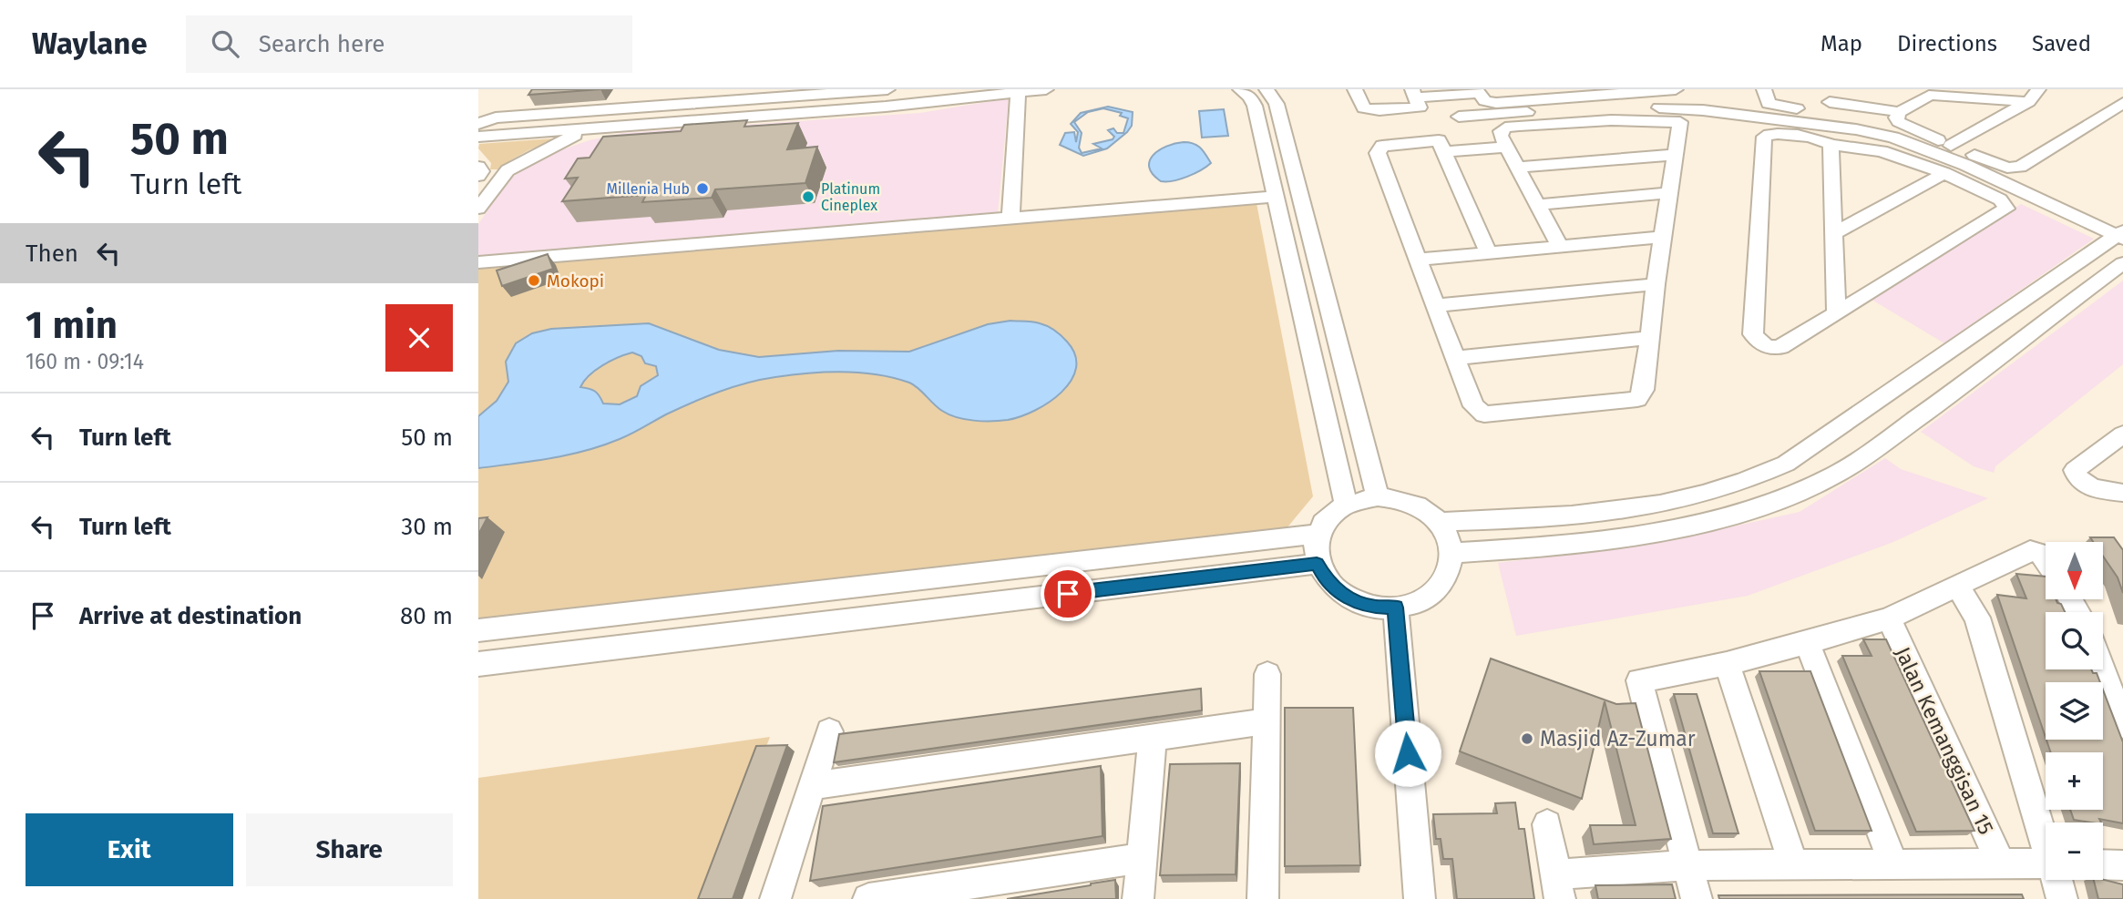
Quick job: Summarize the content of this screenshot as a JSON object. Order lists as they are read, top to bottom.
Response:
{
  "streets": {
    "street": ["Jalan Kemanggisan 15"]
  },
  "places": [
    "Millenia Hub",
    "Platinum Cineplex",
    "Mokopi",
    "Masjid Az-Zumar"
  ],
  "north": "bottom",
  "page": {
    "header": "Waylane",
    "search": "Search here",
    "nav": ["Map", "Directions", "Saved"],
    "turn": ["50 m", "Turn left"],
    "then": "Then",
    "heading": ["1 min", "160 m · 09:14"],
    "list": [
      {
        "name": "Turn left",
        "value": "50 m"
      },
      {
        "name": "Turn left",
        "value": "30 m"
      },
      {
        "name": "Arrive at destination",
        "value": "80 m"
      }
    ],
    "map_buttons": ["+", "−"],
    "buttons": ["Exit", "Share"]
  }
}
